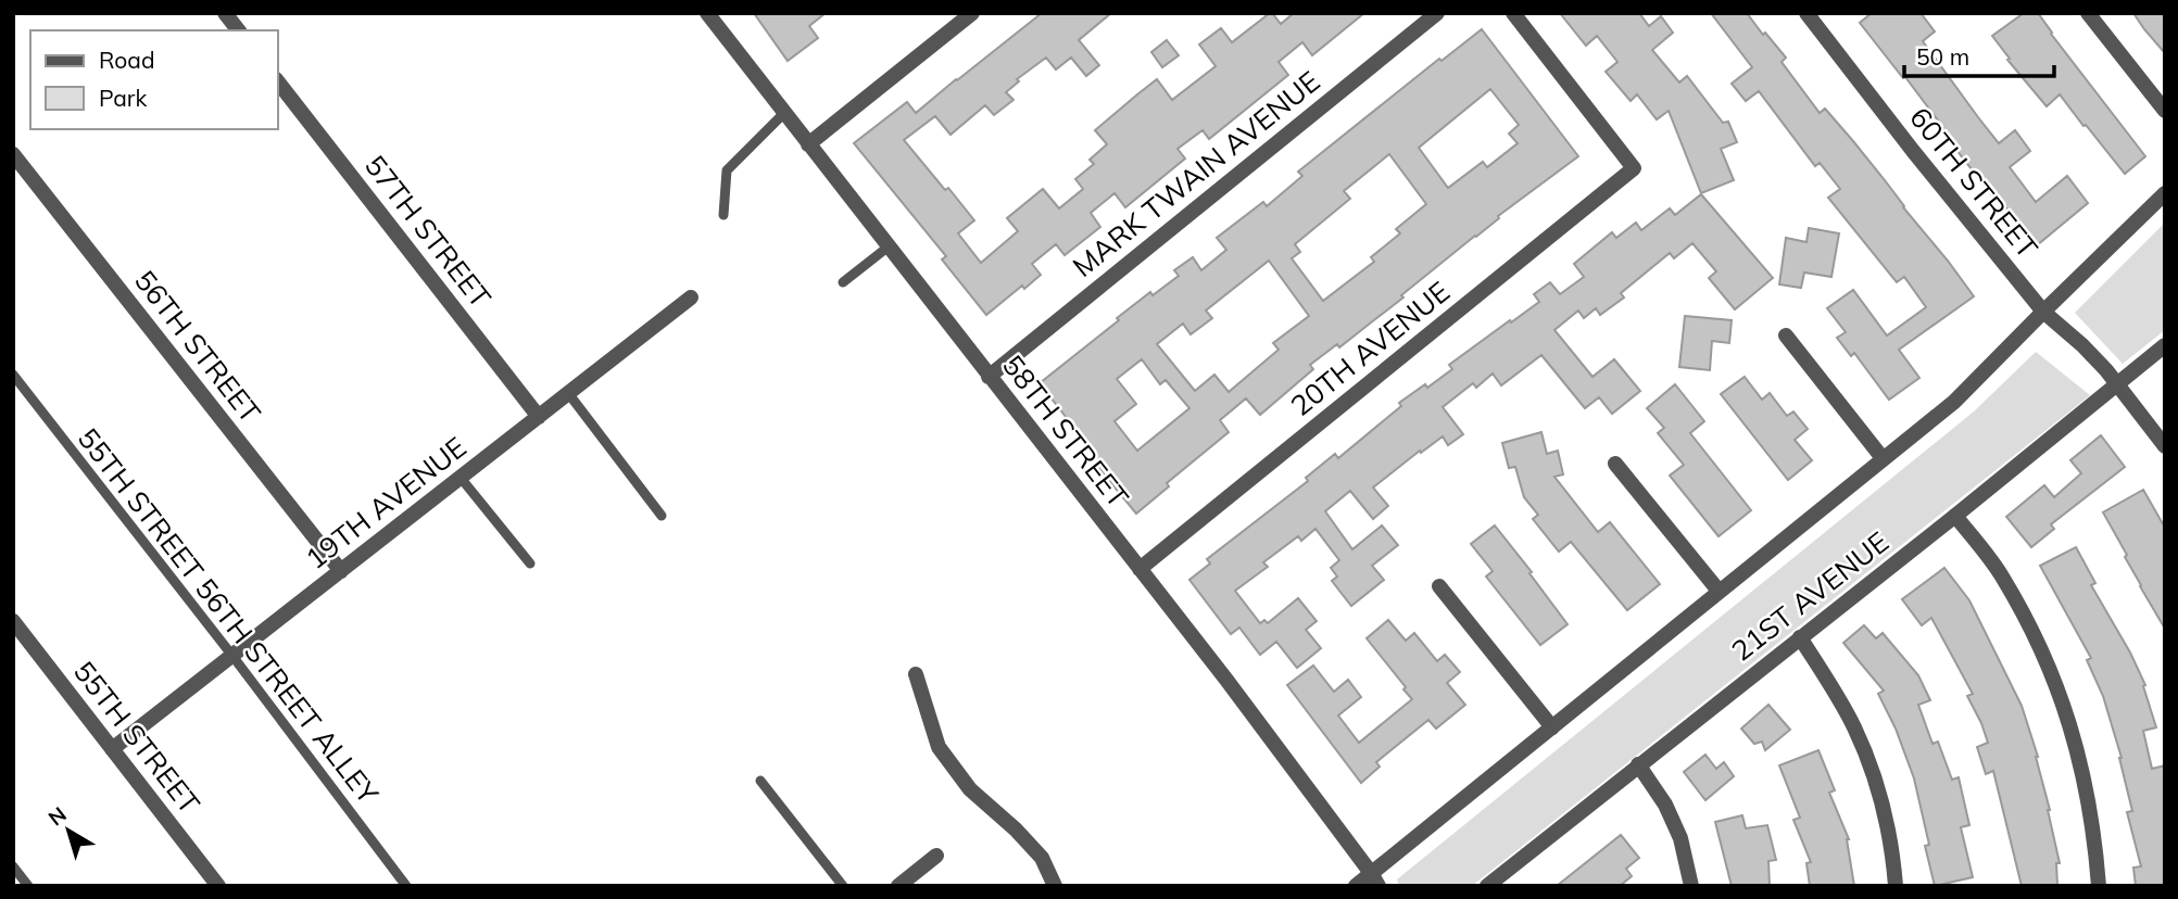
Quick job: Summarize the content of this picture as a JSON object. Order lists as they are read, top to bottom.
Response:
{
  "streets": {
    "street": [
      "MARK TWAIN AVENUE",
      "60TH STREET",
      "57TH STREET",
      "56TH STREET",
      "20TH AVENUE",
      "58TH STREET",
      "19TH AVENUE",
      "21ST AVENUE",
      "55TH STREET"
    ],
    "lane": ["55TH STREET 56TH STREET ALLEY"]
  },
  "crossings": [
    ["MARK TWAIN AVENUE", "58TH STREET"],
    ["60TH STREET", "21ST AVENUE"],
    ["57TH STREET", "19TH AVENUE"],
    ["56TH STREET", "19TH AVENUE"],
    ["20TH AVENUE", "58TH STREET"],
    ["58TH STREET", "21ST AVENUE"],
    ["19TH AVENUE", "55TH STREET 56TH STREET ALLEY"],
    ["19TH AVENUE", "55TH STREET"]
  ],
  "legend": ["Road", "Park"],
  "scale_bar": "50 m",
  "north": "top left"
}
